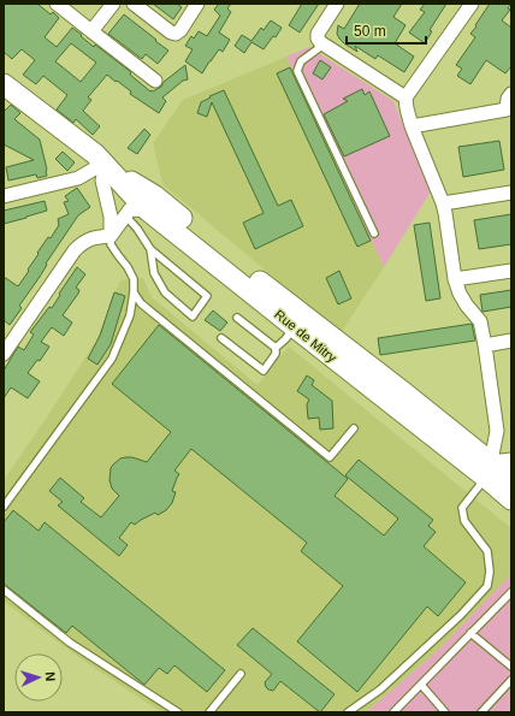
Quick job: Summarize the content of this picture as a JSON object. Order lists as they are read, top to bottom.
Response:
{
  "streets": {
    "main road": ["Rue de Mitry"]
  },
  "scale_bar": "50 m",
  "north": "right"
}
